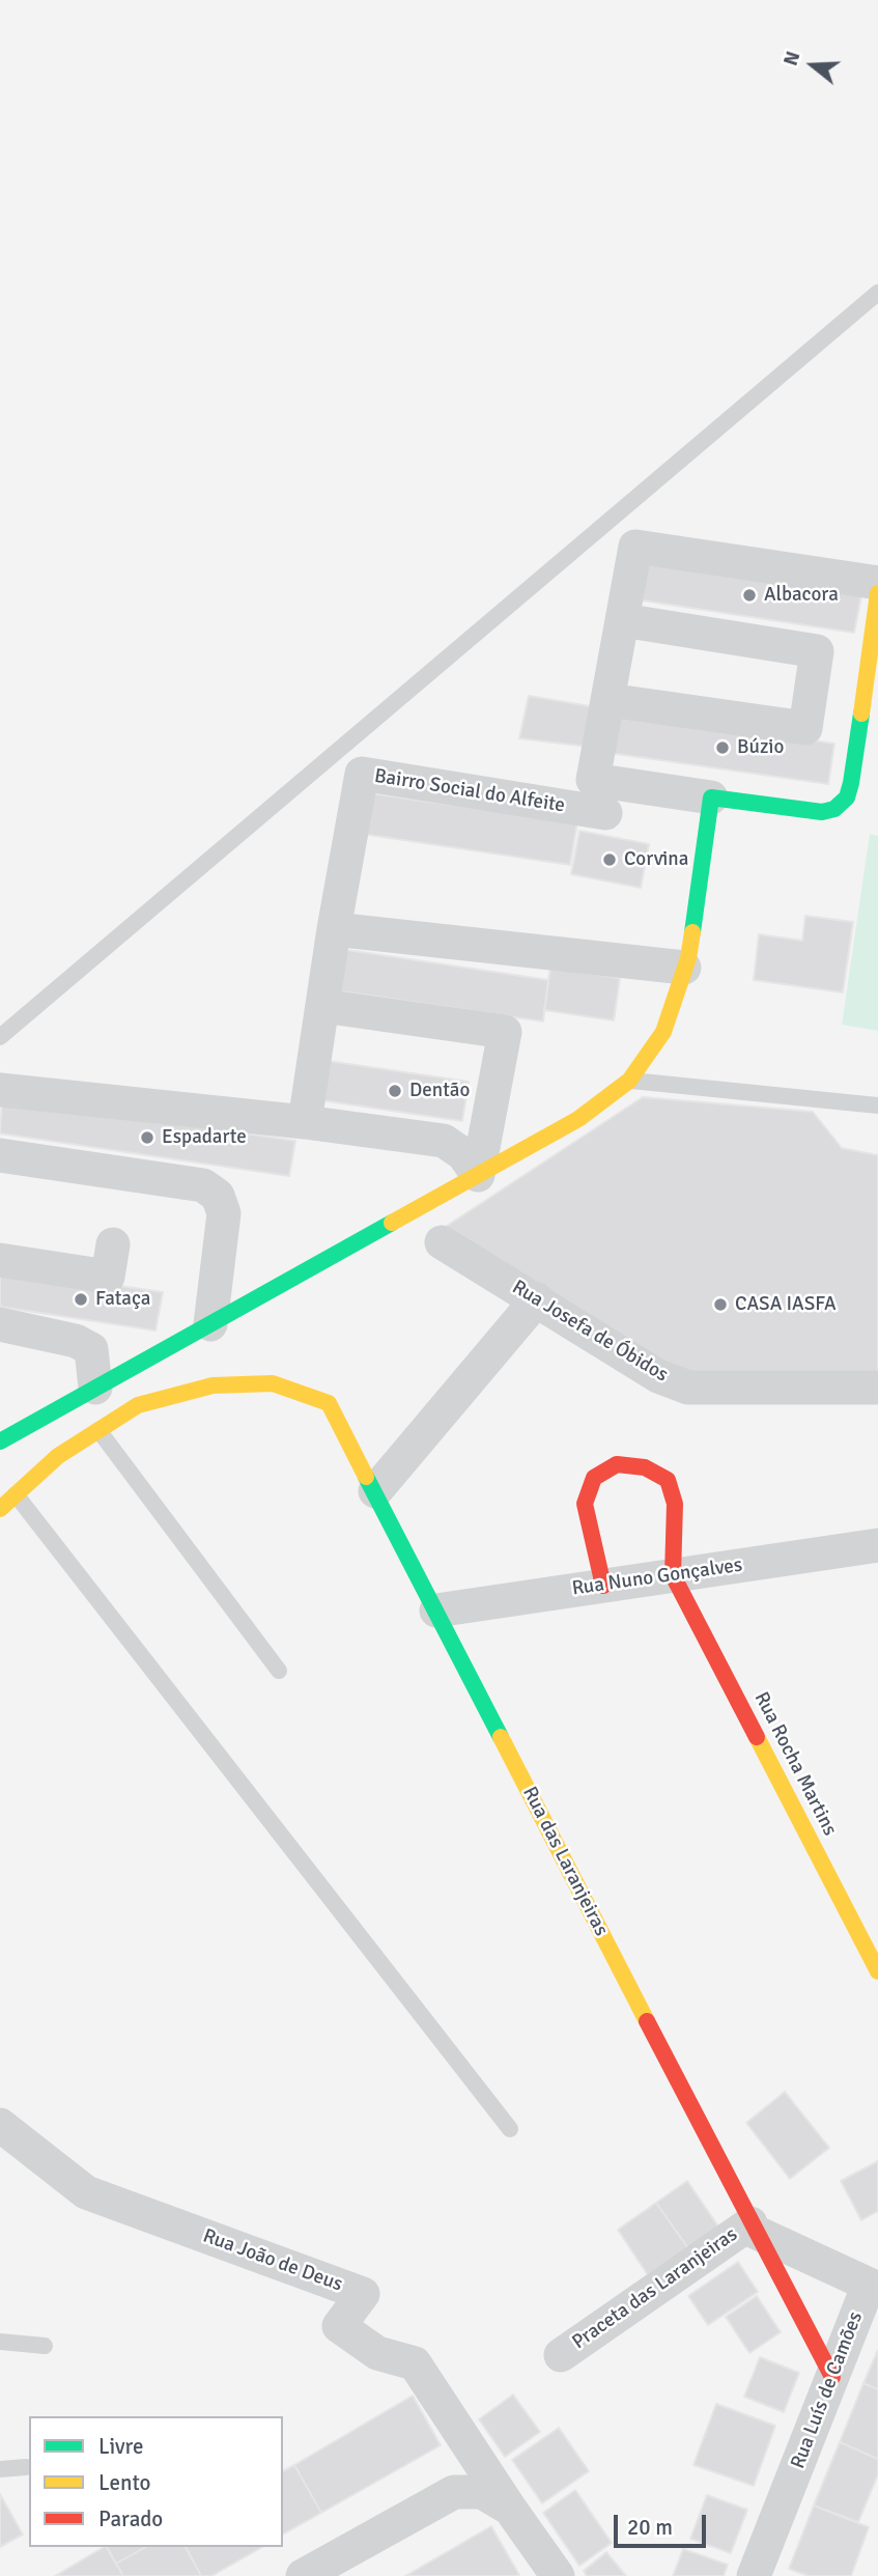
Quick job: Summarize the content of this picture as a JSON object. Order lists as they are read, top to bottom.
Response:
{
  "streets": {
    "street": [
      "Bairro Social do Alfeite",
      "Rua Josefa de Óbidos",
      "Rua Nuno Gonçalves",
      "Rua Rocha Martins",
      "Rua das Laranjeiras",
      "Rua João de Deus",
      "Praceta das Laranjeiras",
      "Rua Luís de Camões"
    ]
  },
  "crossings": [
    ["Rua Nuno Gonçalves", "Rua Rocha Martins"],
    ["Rua Nuno Gonçalves", "Rua das Laranjeiras"],
    ["Rua das Laranjeiras", "Praceta das Laranjeiras"],
    ["Rua das Laranjeiras", "Rua Luís de Camões"]
  ],
  "places": [
    "Albacora",
    "Búzio",
    "Corvina",
    "Dentão",
    "Espadarte",
    "Fataça",
    "CASA IASFA"
  ],
  "legend": ["Livre", "Lento", "Parado"],
  "scale_bar": "20 m",
  "north": "left"
}
